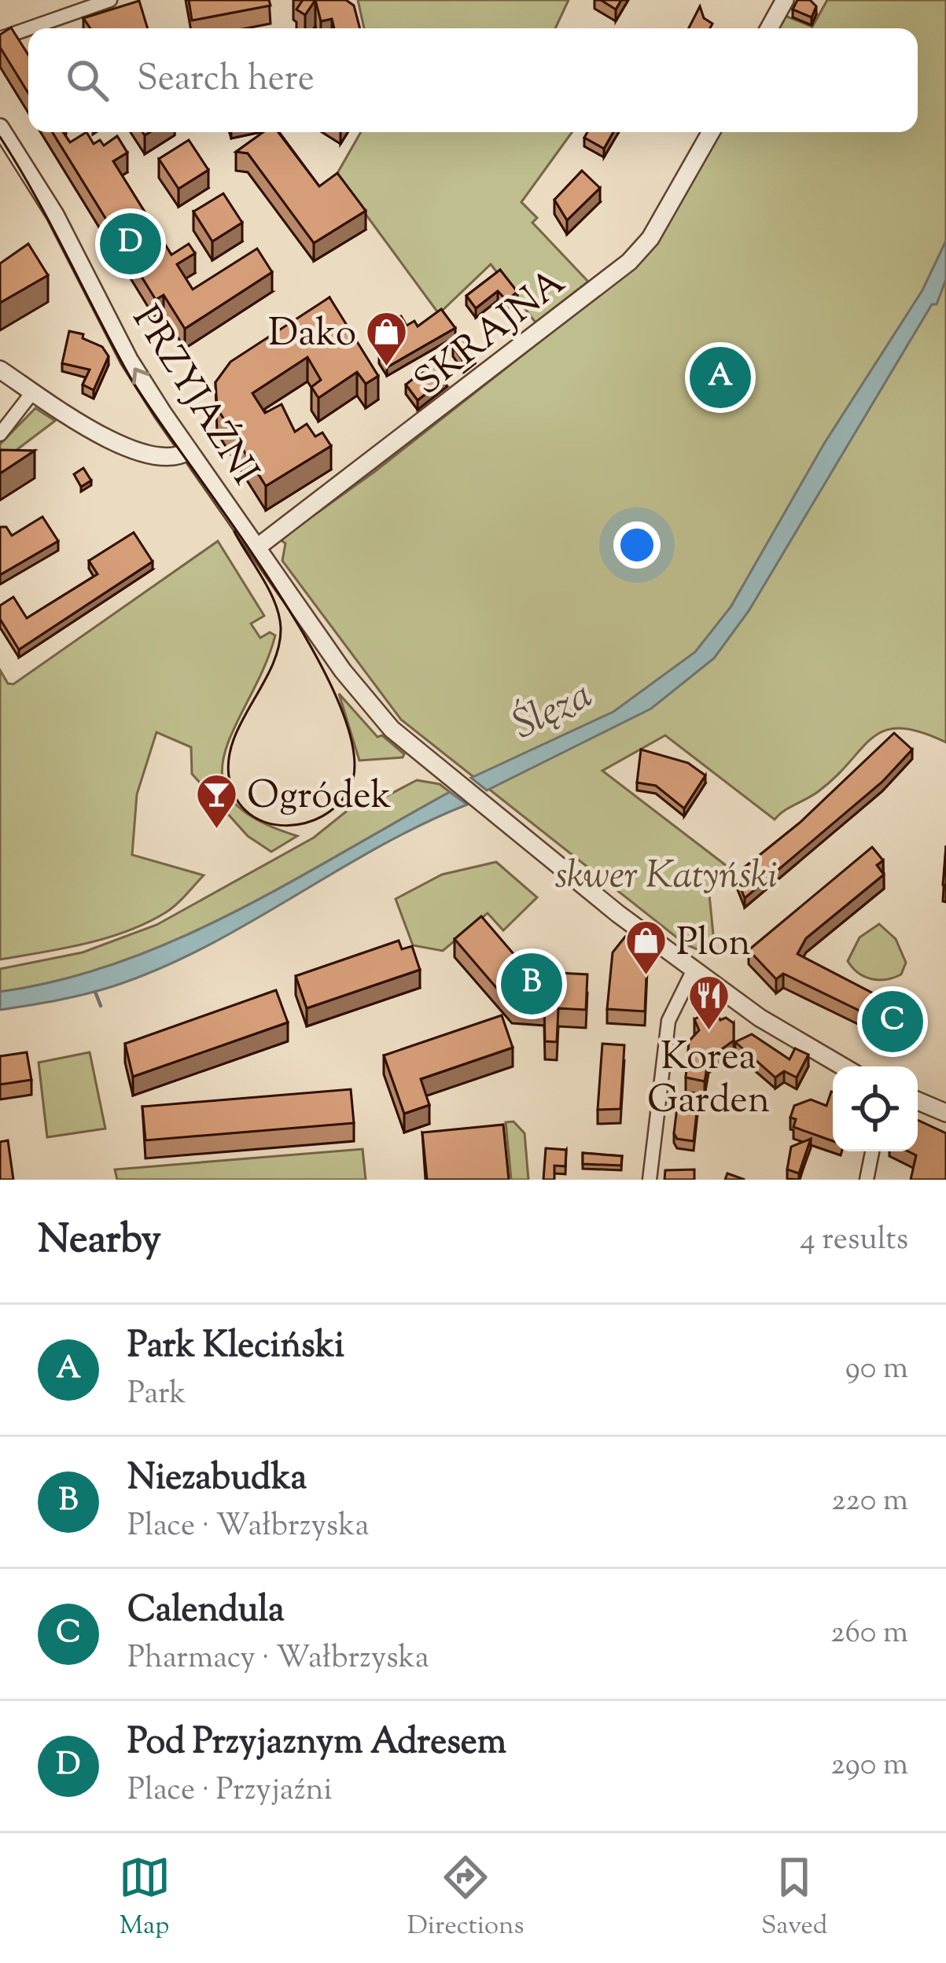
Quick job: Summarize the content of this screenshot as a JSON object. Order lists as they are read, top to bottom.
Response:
{
  "streets": {
    "street": ["SKRAJNA", "PRZYJAŹNI"]
  },
  "crossings": [
    ["SKRAJNA", "PRZYJAŹNI"]
  ],
  "water": ["Ślęza"],
  "parks": ["skwer Katyński"],
  "places": {
    "shop": ["Dako", "Plon"],
    "bar": ["Ogródek"],
    "restaurant": ["Korea Garden"]
  },
  "page": {
    "search": "Search here",
    "pins": [
      "D",
      "A",
      "B",
      "C"
    ],
    "heading": ["Nearby", "4 results"],
    "list": [
      {
        "mark": "A",
        "name": "Park Kleciński",
        "note": "Park",
        "value": "90 m"
      },
      {
        "mark": "B",
        "name": "Niezabudka",
        "note": "Place · Wałbrzyska",
        "value": "220 m"
      },
      {
        "mark": "C",
        "name": "Calendula",
        "note": "Pharmacy · Wałbrzyska",
        "value": "260 m"
      },
      {
        "mark": "D",
        "name": "Pod Przyjaznym Adresem",
        "note": "Place · Przyjaźni",
        "value": "290 m"
      }
    ],
    "nav": ["Map", "Directions", "Saved"]
  }
}
